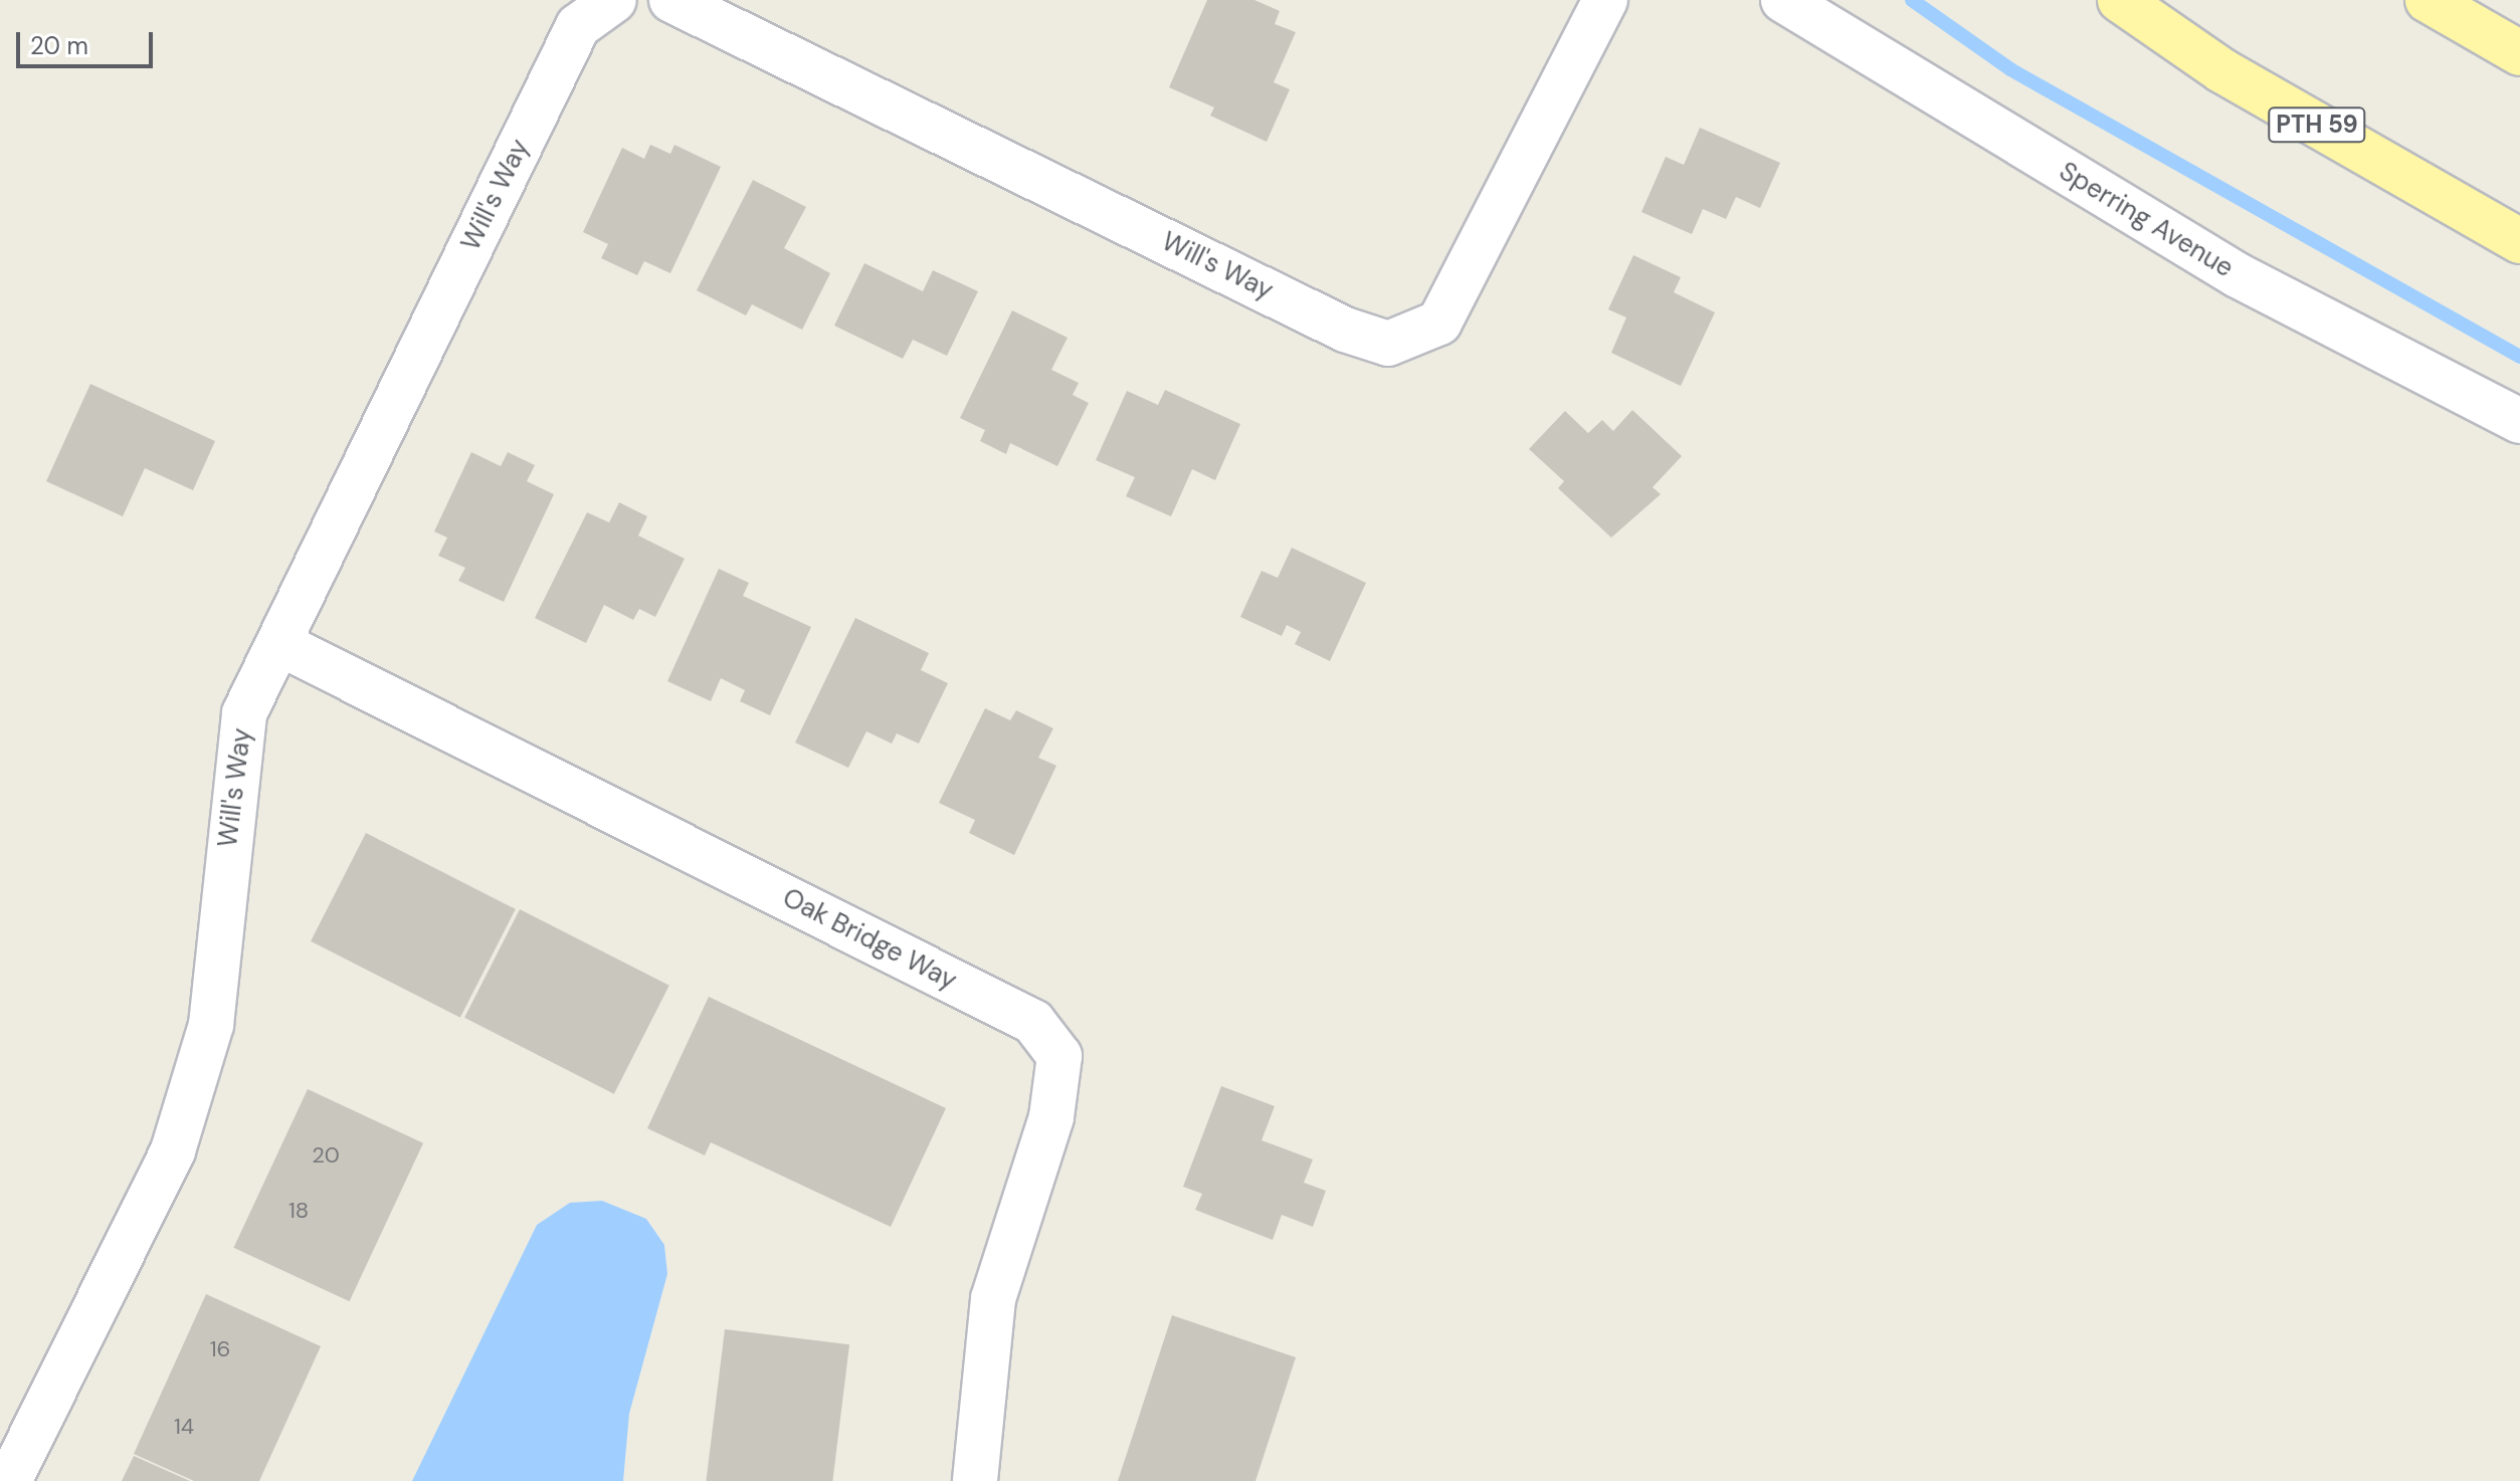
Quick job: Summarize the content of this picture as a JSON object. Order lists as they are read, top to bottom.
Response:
{
  "streets": {
    "main road": ["PTH 59"],
    "street": ["Will's Way", "Sperring Avenue", "Oak Bridge Way"]
  },
  "crossings": [
    ["Will's Way", "Oak Bridge Way"]
  ],
  "house_numbers": [
    "20",
    "18",
    "16",
    "14"
  ],
  "scale_bar": "20 m"
}
